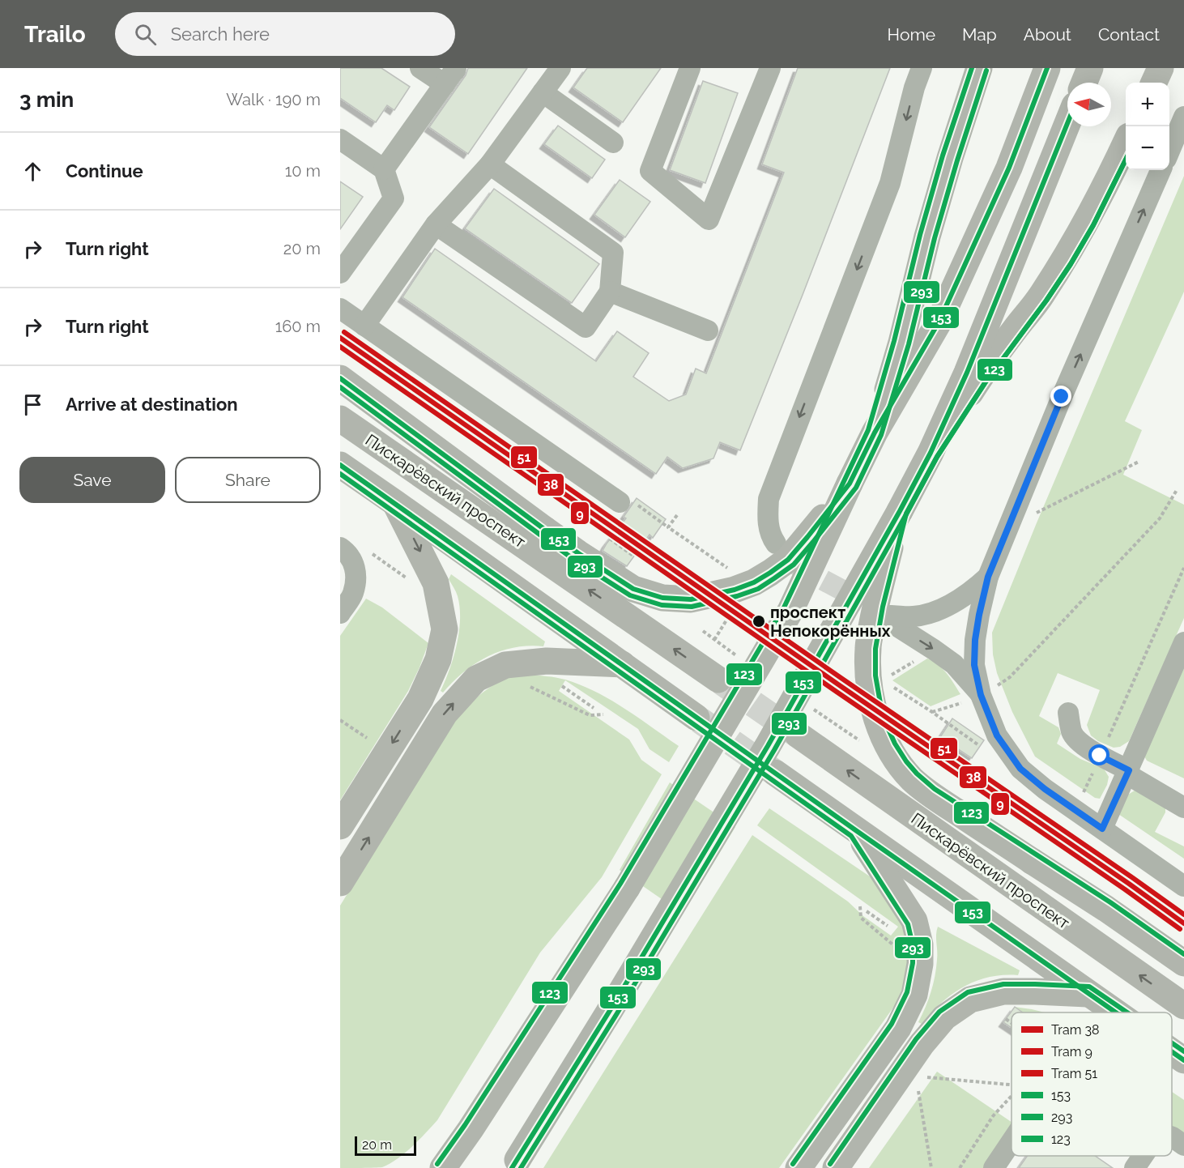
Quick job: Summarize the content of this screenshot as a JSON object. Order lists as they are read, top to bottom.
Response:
{
  "streets": {
    "main road": ["Пискарёвский проспект"]
  },
  "places": ["проспект Непокорённых"],
  "lines": [
    "transit line 153",
    "transit line 123",
    "transit line 293",
    "tram line 51",
    "tram line 38",
    "tram line 9"
  ],
  "legend": [
    "Tram 38",
    "Tram 9",
    "Tram 51",
    "153",
    "293",
    "123"
  ],
  "scale_bar": "20 m",
  "north": "left",
  "page": {
    "header": "Trailo",
    "search": "Search here",
    "nav": [
      "Home",
      "Map",
      "About",
      "Contact"
    ],
    "heading": ["3 min", "Walk · 190 m"],
    "map_buttons": ["+", "−"],
    "list": [
      ["Continue", "10 m"],
      ["Turn right", "20 m"],
      ["Turn right", "160 m"],
      "Arrive at destination"
    ],
    "buttons": ["Save", "Share"],
    "scale": "20 m"
  }
}
